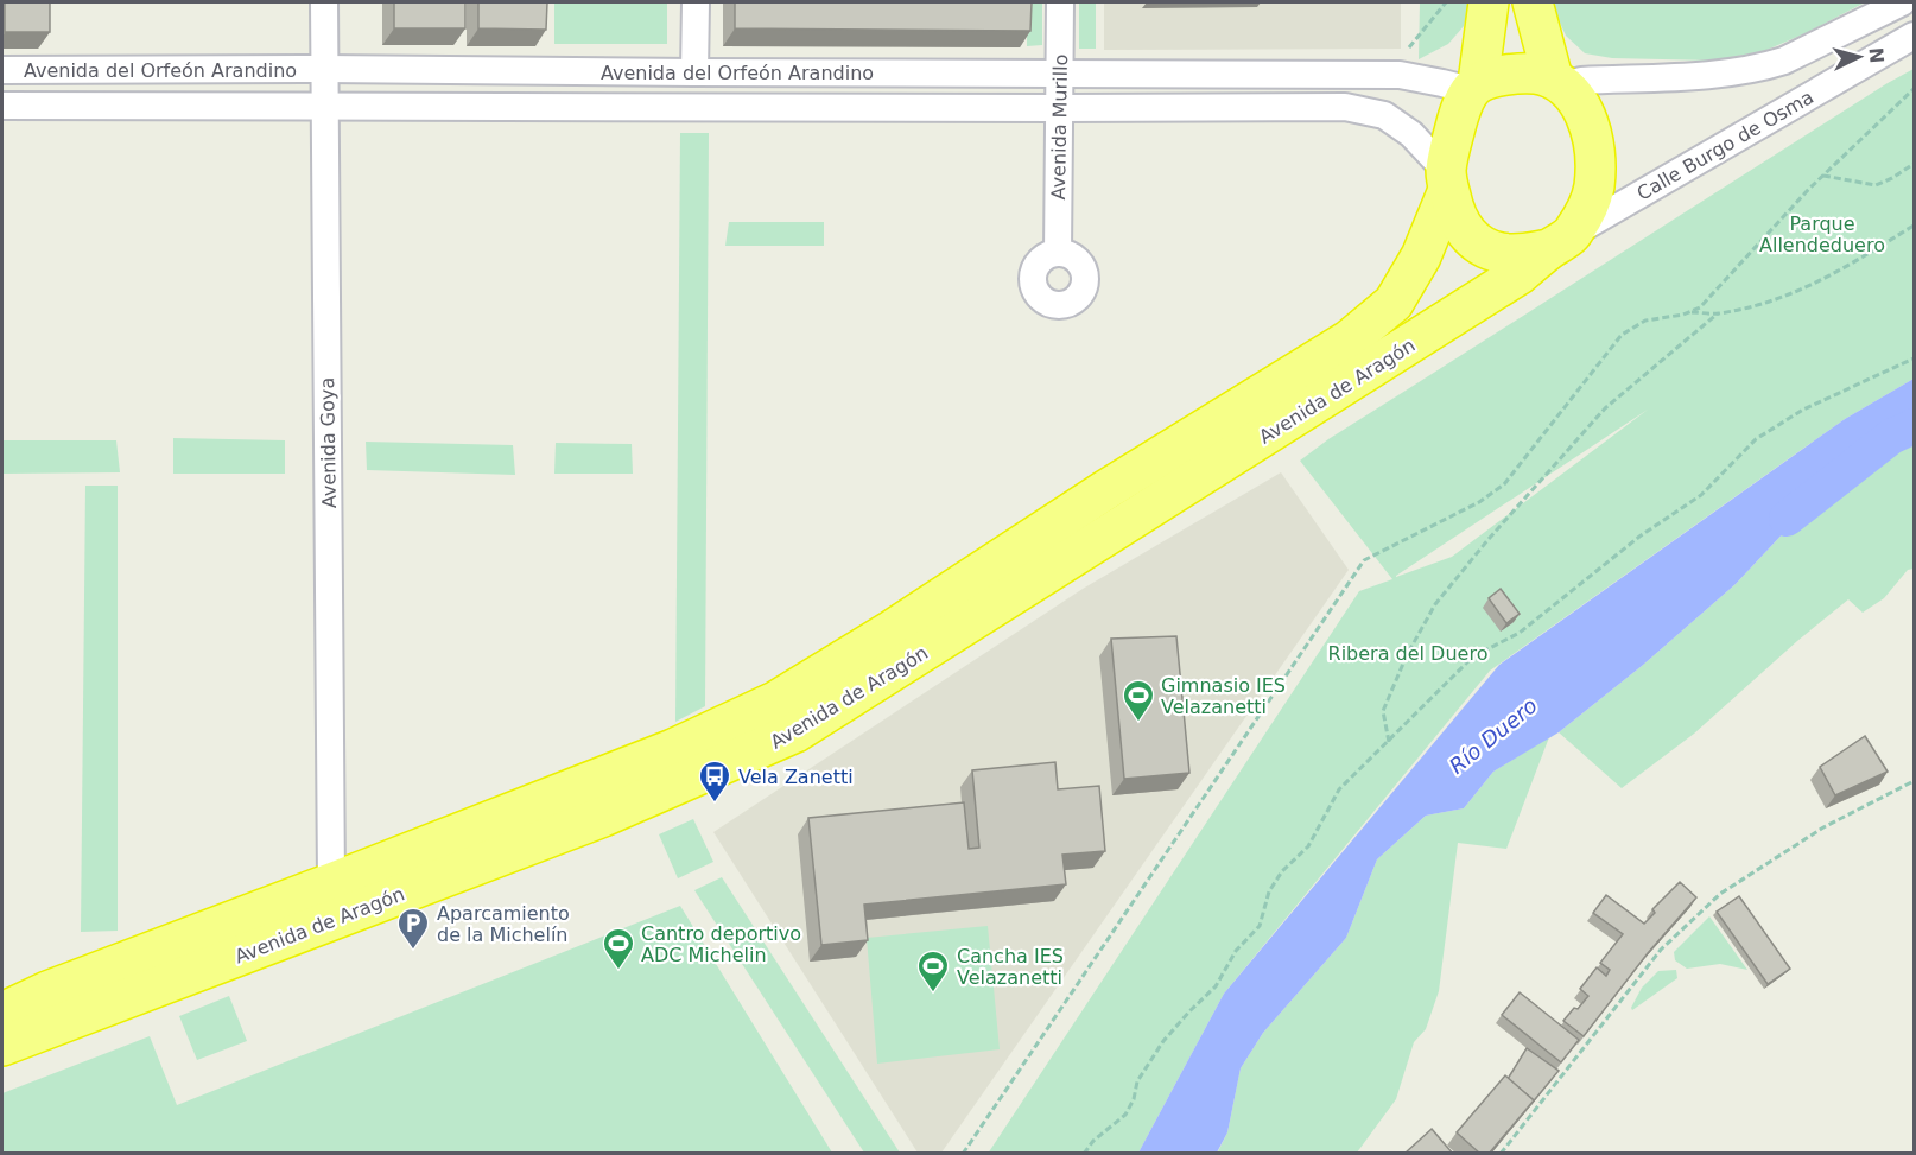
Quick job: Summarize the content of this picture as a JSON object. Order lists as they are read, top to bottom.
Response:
{
  "streets": {
    "highway": ["Avenida de Aragón"],
    "street": [
      "Avenida del Orfeón Arandino",
      "Avenida Murillo",
      "Calle Burgo de Osma",
      "Avenida Goya"
    ]
  },
  "crossings": [
    ["Avenida del Orfeón Arandino", "Avenida Murillo"],
    ["Avenida del Orfeón Arandino", "Calle Burgo de Osma"],
    ["Avenida del Orfeón Arandino", "Avenida de Aragón"],
    ["Avenida del Orfeón Arandino", "Avenida Goya"],
    ["Calle Burgo de Osma", "Avenida de Aragón"],
    ["Avenida de Aragón", "Avenida Goya"]
  ],
  "water": ["Río Duero"],
  "parks": ["Parque Allendeduero", "Ribera del Duero"],
  "places": {
    "sports": ["Gimnasio IES Velazanetti", "Cantro deportivo ADC Michelin", "Cancha IES Velazanetti"],
    "bus stop": ["Vela Zanetti"],
    "parking": ["Aparcamiento de la Michelín"]
  },
  "north": "right"
}
